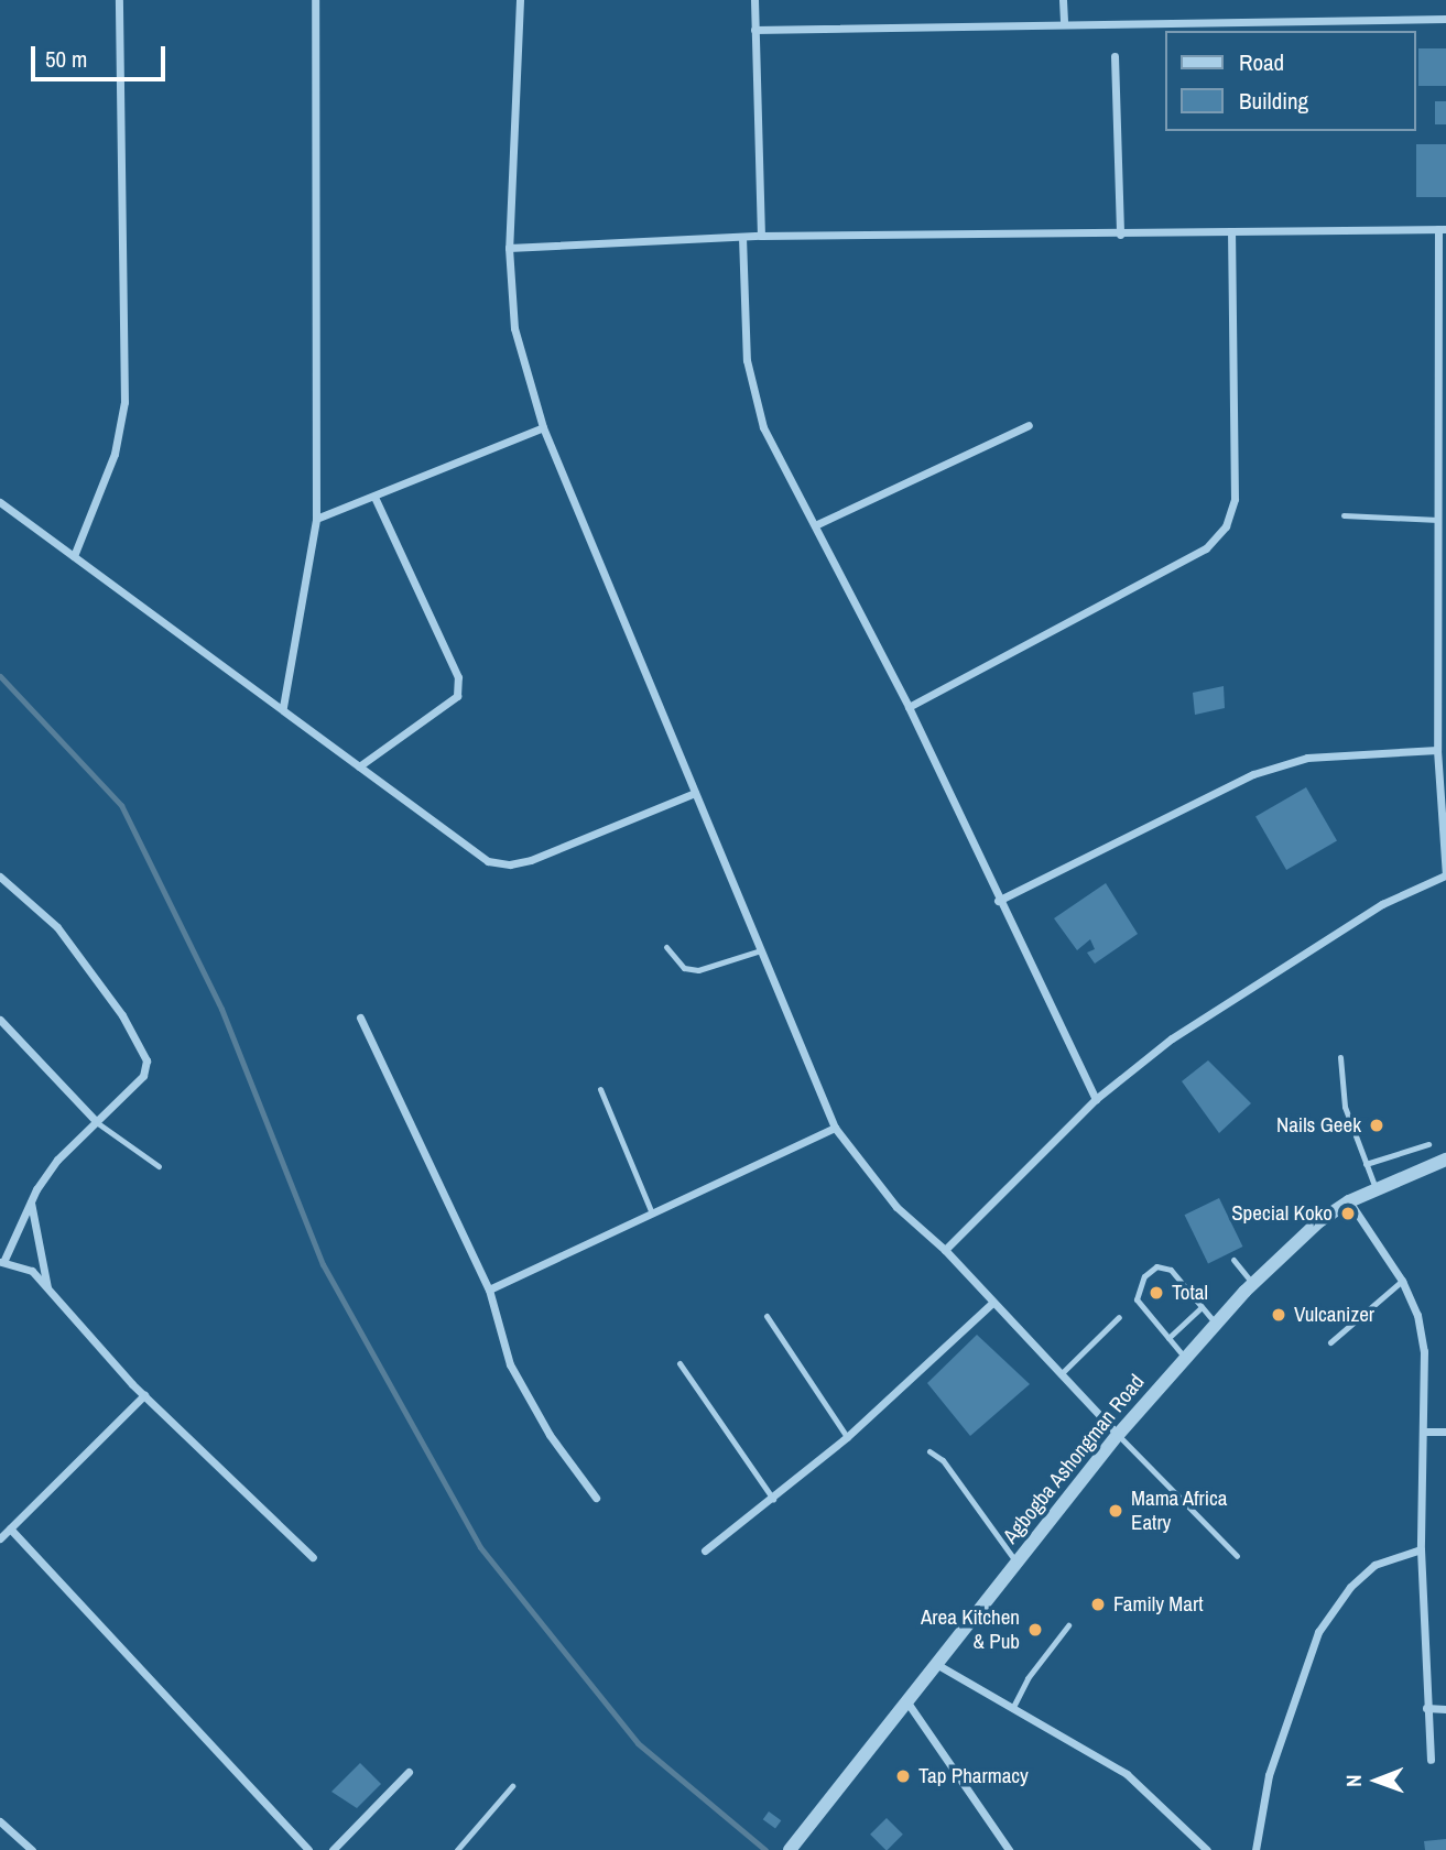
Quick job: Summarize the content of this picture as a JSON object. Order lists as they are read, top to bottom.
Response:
{
  "streets": {
    "street": ["Agbogba Ashongman Road"]
  },
  "places": [
    "Nails Geek",
    "Special Koko",
    "Total",
    "Vulcanizer",
    "Mama Africa Eatry",
    "Family Mart",
    "Area Kitchen & Pub",
    "Tap Pharmacy"
  ],
  "legend": ["Road", "Building"],
  "scale_bar": "50 m",
  "north": "left"
}
